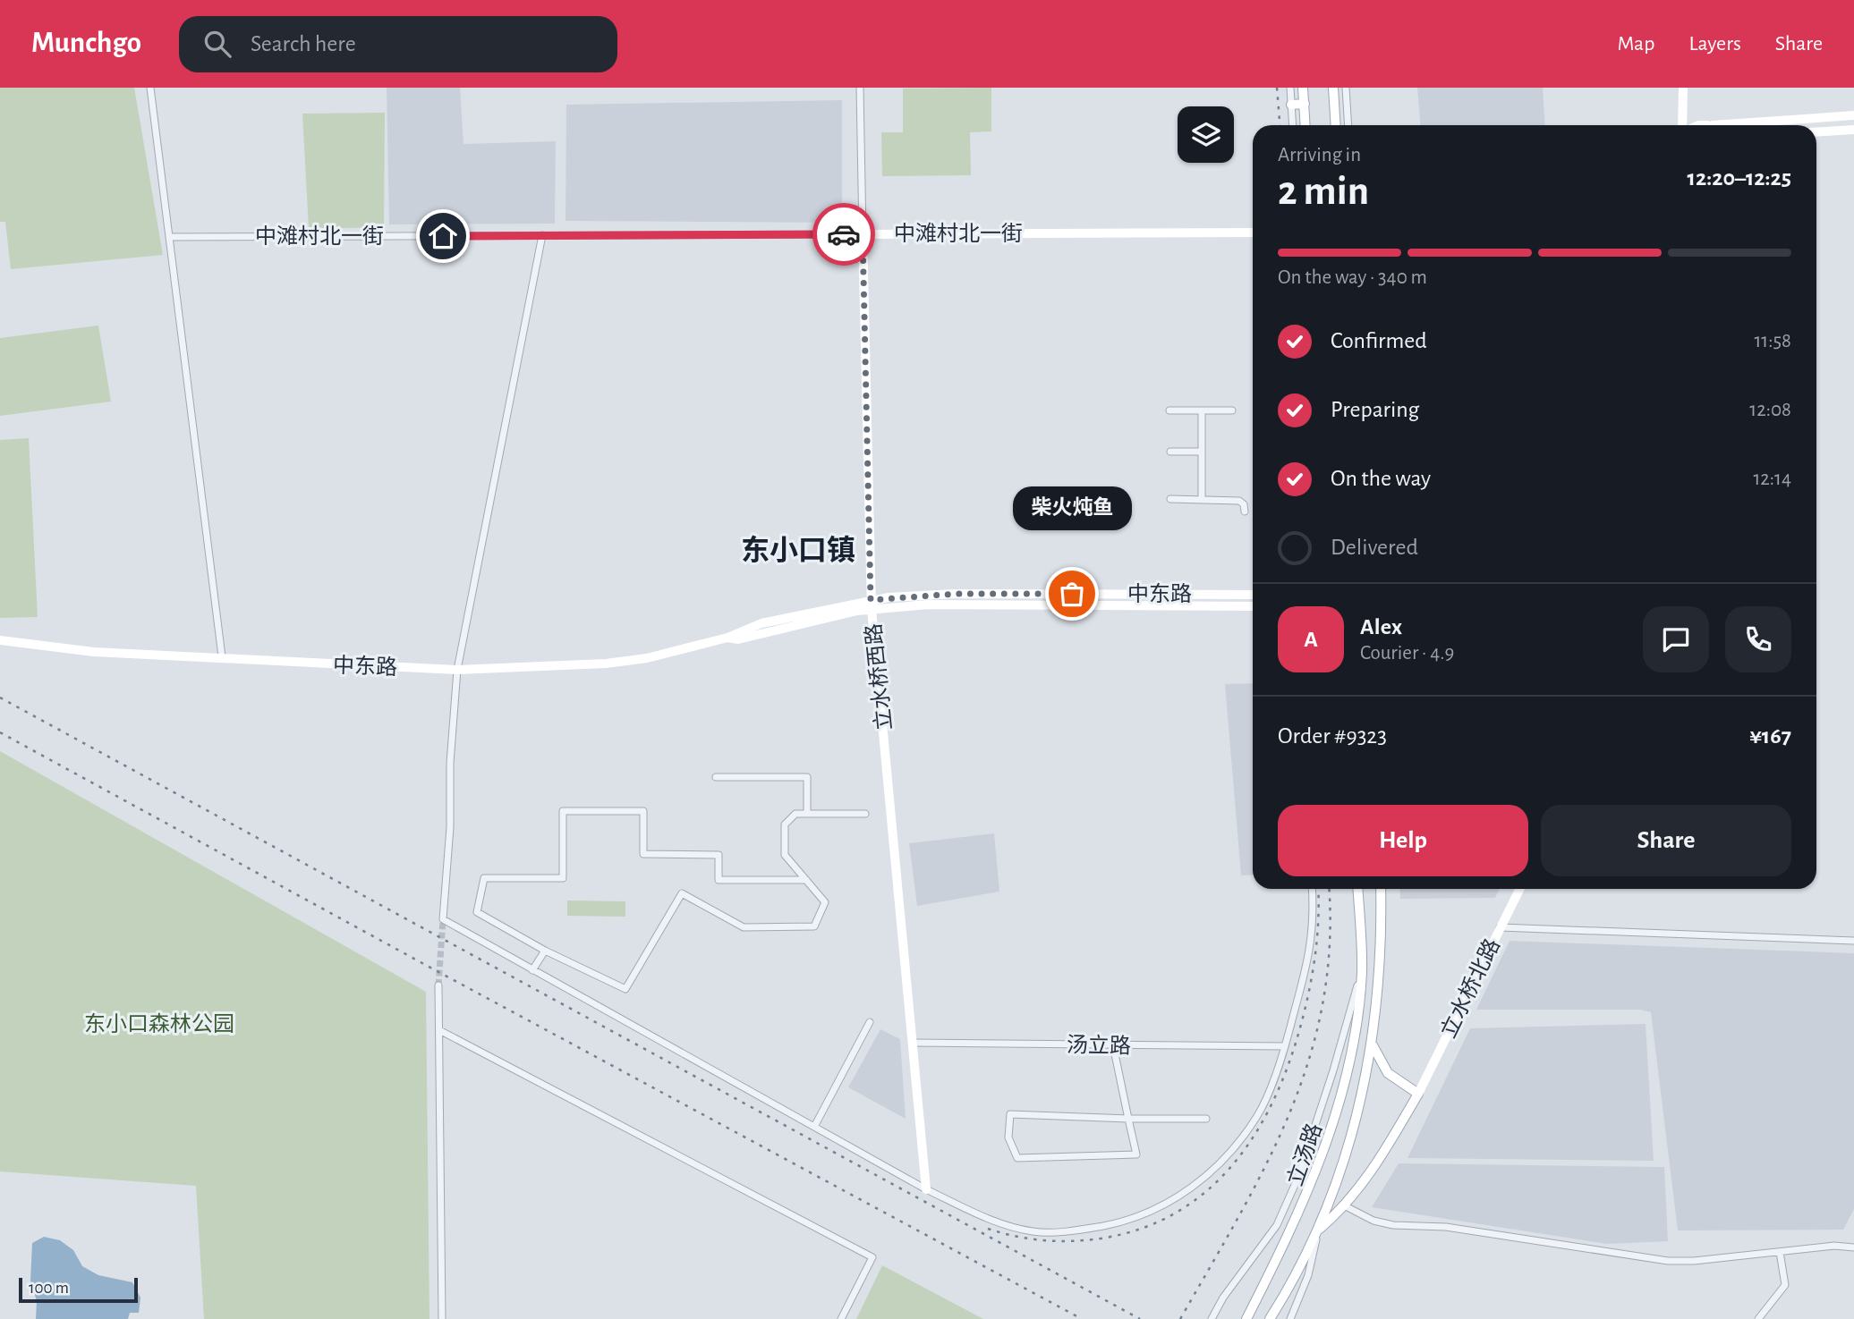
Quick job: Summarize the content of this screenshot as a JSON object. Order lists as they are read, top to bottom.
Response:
{
  "streets": {
    "main road": ["立汤路"],
    "street": [
      "中滩村北一街",
      "中东路",
      "立水桥西路",
      "立水桥北路",
      "汤立路"
    ]
  },
  "crossings": [
    ["中滩村北一街", "立水桥西路"],
    ["中东路", "立水桥西路"],
    ["立水桥西路", "汤立路"]
  ],
  "districts": ["东小口镇"],
  "parks": ["东小口森林公园"],
  "places": ["柴火炖鱼"],
  "scale_bar": "100 m",
  "page": {
    "header": "Munchgo",
    "search": "Search here",
    "nav": ["Map", "Layers", "Share"],
    "heading": ["2 min", "Arriving in", "12:20–12:25"],
    "panel": [
      "Alex",
      "Courier · 4.9",
      "Order #9323",
      "¥167"
    ],
    "bar": "On the way · 340 m",
    "list": [
      ["Confirmed", "11:58"],
      ["Preparing", "12:08"],
      ["On the way", "12:14"],
      "Delivered"
    ],
    "bubble": "柴火炖鱼",
    "round": "A",
    "buttons": ["Help", "Share"],
    "scale": "100 m"
  }
}
